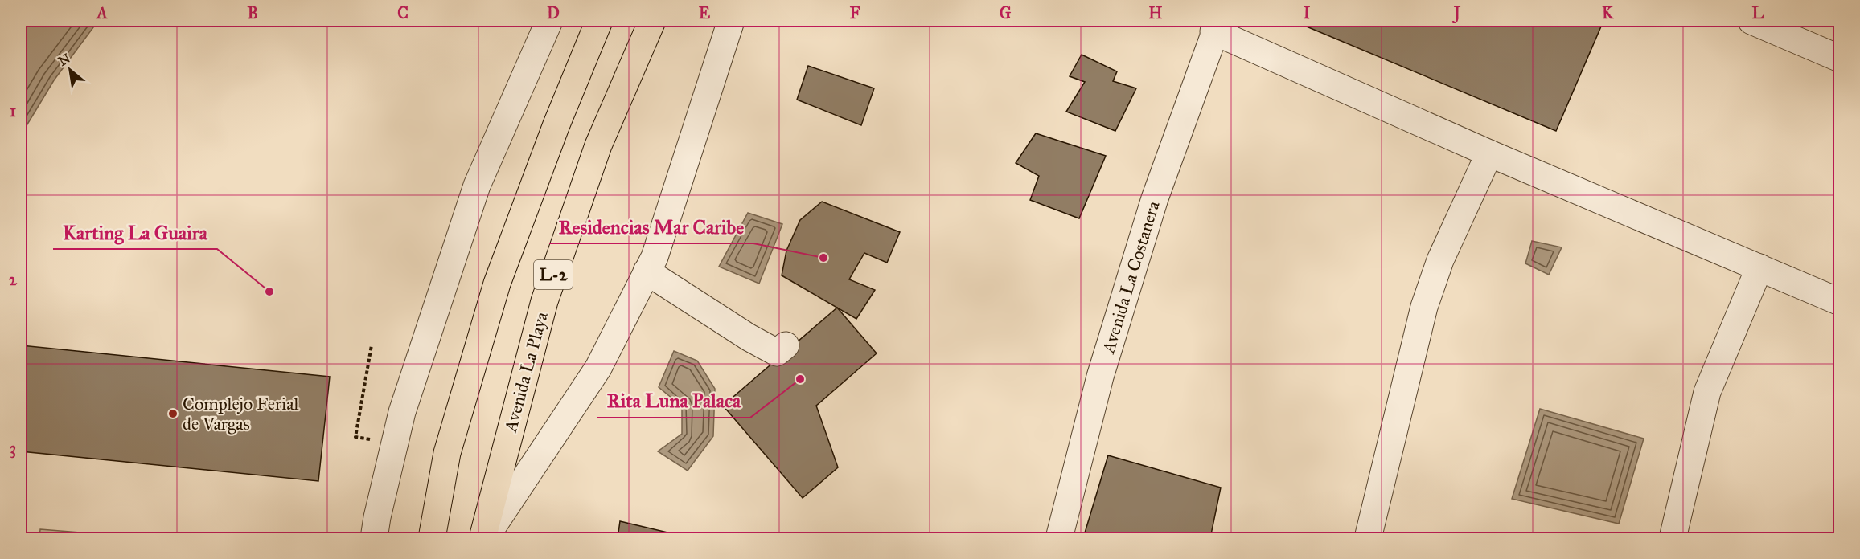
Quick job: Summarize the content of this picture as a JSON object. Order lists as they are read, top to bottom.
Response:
{
  "streets": {
    "main road": ["L-2", "Avenida La Playa"],
    "street": ["Avenida La Costanera"]
  },
  "places": [
    "Residencias Mar Caribe",
    "Karting La Guaira",
    "Rita Luna Palaca",
    "Complejo Ferial de Vargas"
  ],
  "north": "top left",
  "grid": {
    "columns": [
      "A",
      "B",
      "C",
      "D",
      "E",
      "F",
      "G",
      "H",
      "I",
      "J",
      "K",
      "L"
    ],
    "rows": ["1", "2", "3"]
  }
}
